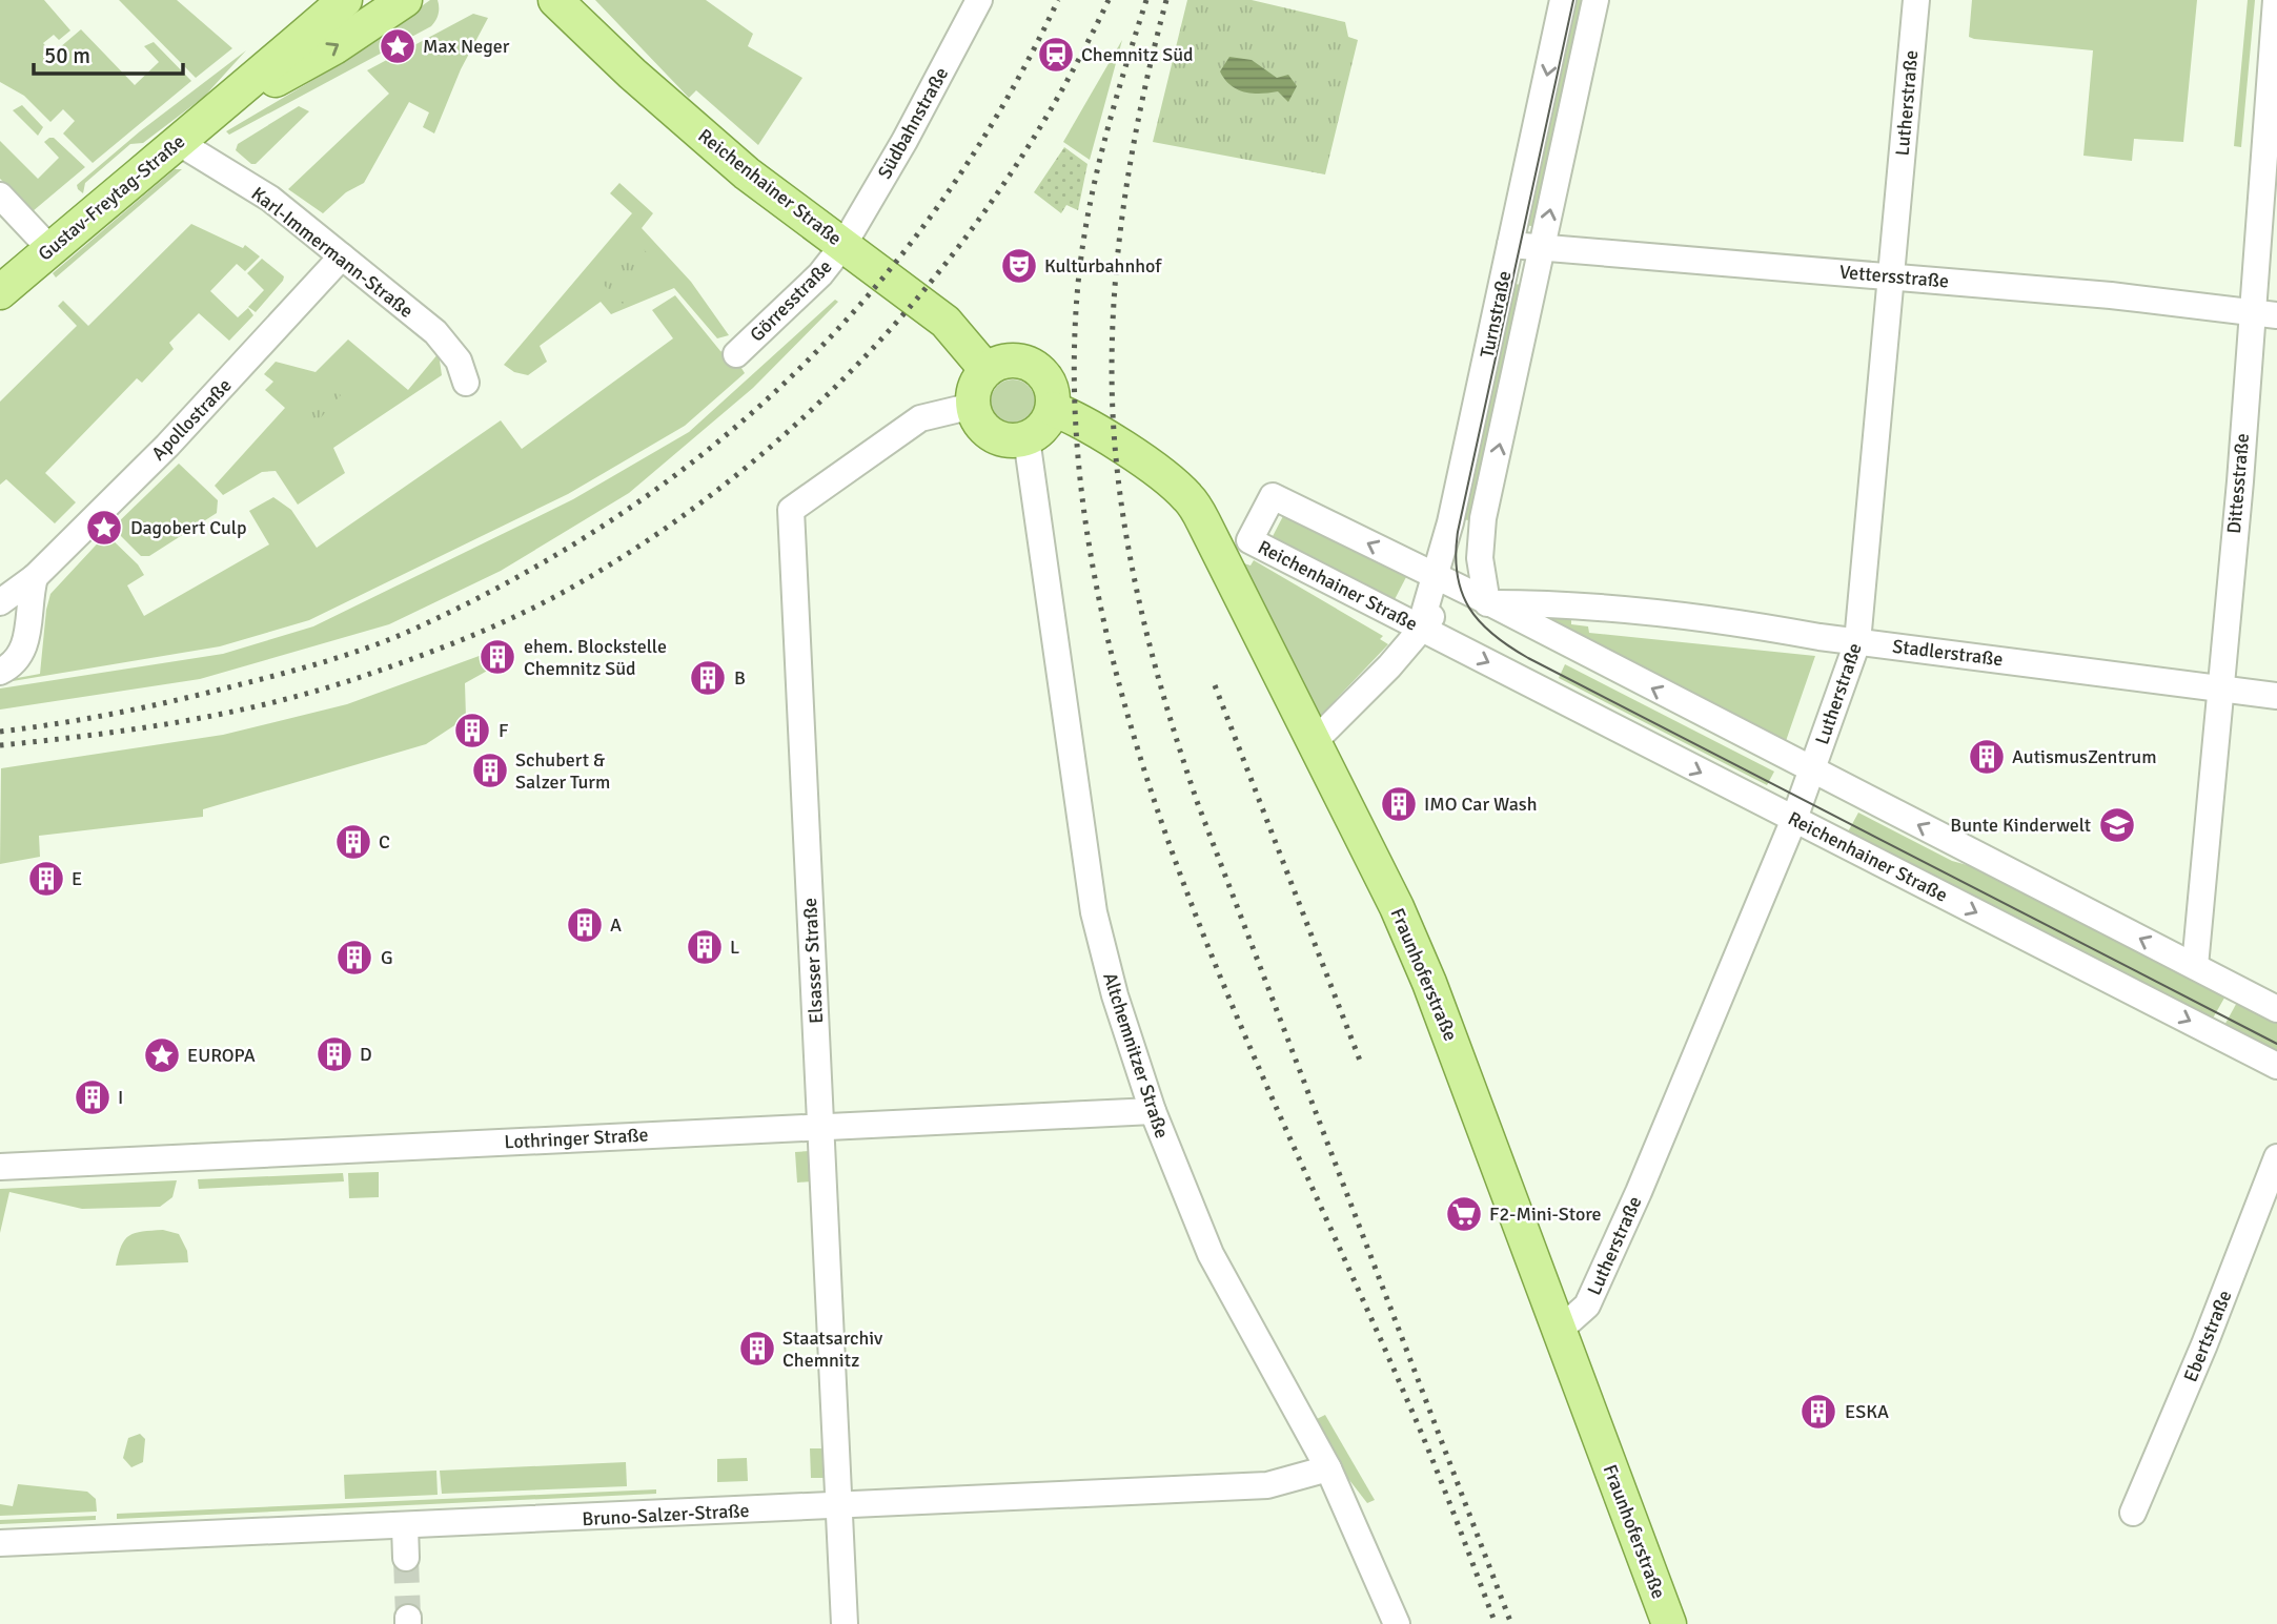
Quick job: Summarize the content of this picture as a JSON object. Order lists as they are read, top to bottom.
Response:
{
  "streets": {
    "main road": ["Reichenhainer Straße", "Gustav-Freytag-Straße", "Fraunhoferstraße"],
    "street": [
      "Lutherstraße",
      "Südbahnstraße",
      "Karl-Immermann-Straße",
      "Vettersstraße",
      "Görresstraße",
      "Turnstraße",
      "Apollostraße",
      "Dittesstraße",
      "Stadlerstraße",
      "Elsasser Straße",
      "Altchemnitzer Straße",
      "Lothringer Straße",
      "Ebertstraße",
      "Bruno-Salzer-Straße"
    ]
  },
  "crossings": [
    ["Lutherstraße", "Reichenhainer Straße"],
    ["Lutherstraße", "Vettersstraße"],
    ["Lutherstraße", "Stadlerstraße"],
    ["Lutherstraße", "Fraunhoferstraße"],
    ["Südbahnstraße", "Reichenhainer Straße"],
    ["Südbahnstraße", "Görresstraße"],
    ["Reichenhainer Straße", "Görresstraße"],
    ["Reichenhainer Straße", "Turnstraße"],
    ["Reichenhainer Straße", "Dittesstraße"],
    ["Reichenhainer Straße", "Stadlerstraße"],
    ["Reichenhainer Straße", "Elsasser Straße"],
    ["Reichenhainer Straße", "Fraunhoferstraße"],
    ["Reichenhainer Straße", "Altchemnitzer Straße"],
    ["Gustav-Freytag-Straße", "Karl-Immermann-Straße"],
    ["Karl-Immermann-Straße", "Apollostraße"],
    ["Vettersstraße", "Turnstraße"],
    ["Vettersstraße", "Dittesstraße"],
    ["Turnstraße", "Stadlerstraße"],
    ["Turnstraße", "Fraunhoferstraße"],
    ["Dittesstraße", "Stadlerstraße"],
    ["Elsasser Straße", "Fraunhoferstraße"],
    ["Elsasser Straße", "Altchemnitzer Straße"],
    ["Elsasser Straße", "Lothringer Straße"],
    ["Elsasser Straße", "Bruno-Salzer-Straße"],
    ["Fraunhoferstraße", "Altchemnitzer Straße"],
    ["Altchemnitzer Straße", "Lothringer Straße"],
    ["Altchemnitzer Straße", "Bruno-Salzer-Straße"]
  ],
  "places": {
    "place": ["Max Neger", "Dagobert Culp", "EUROPA"],
    "station": ["Chemnitz Süd"],
    "theatre": ["Kulturbahnhof"],
    "building": [
      "ehem. Blockstelle Chemnitz Süd",
      "B",
      "F",
      "AutismusZentrum",
      "Schubert & Salzer Turm",
      "IMO Car Wash",
      "C",
      "E",
      "A",
      "L",
      "G",
      "D",
      "I",
      "Staatsarchiv Chemnitz",
      "ESKA"
    ],
    "school or university": ["Bunte Kinderwelt"],
    "supermarket": ["F2-Mini-Store"]
  },
  "scale_bar": "50 m"
}
